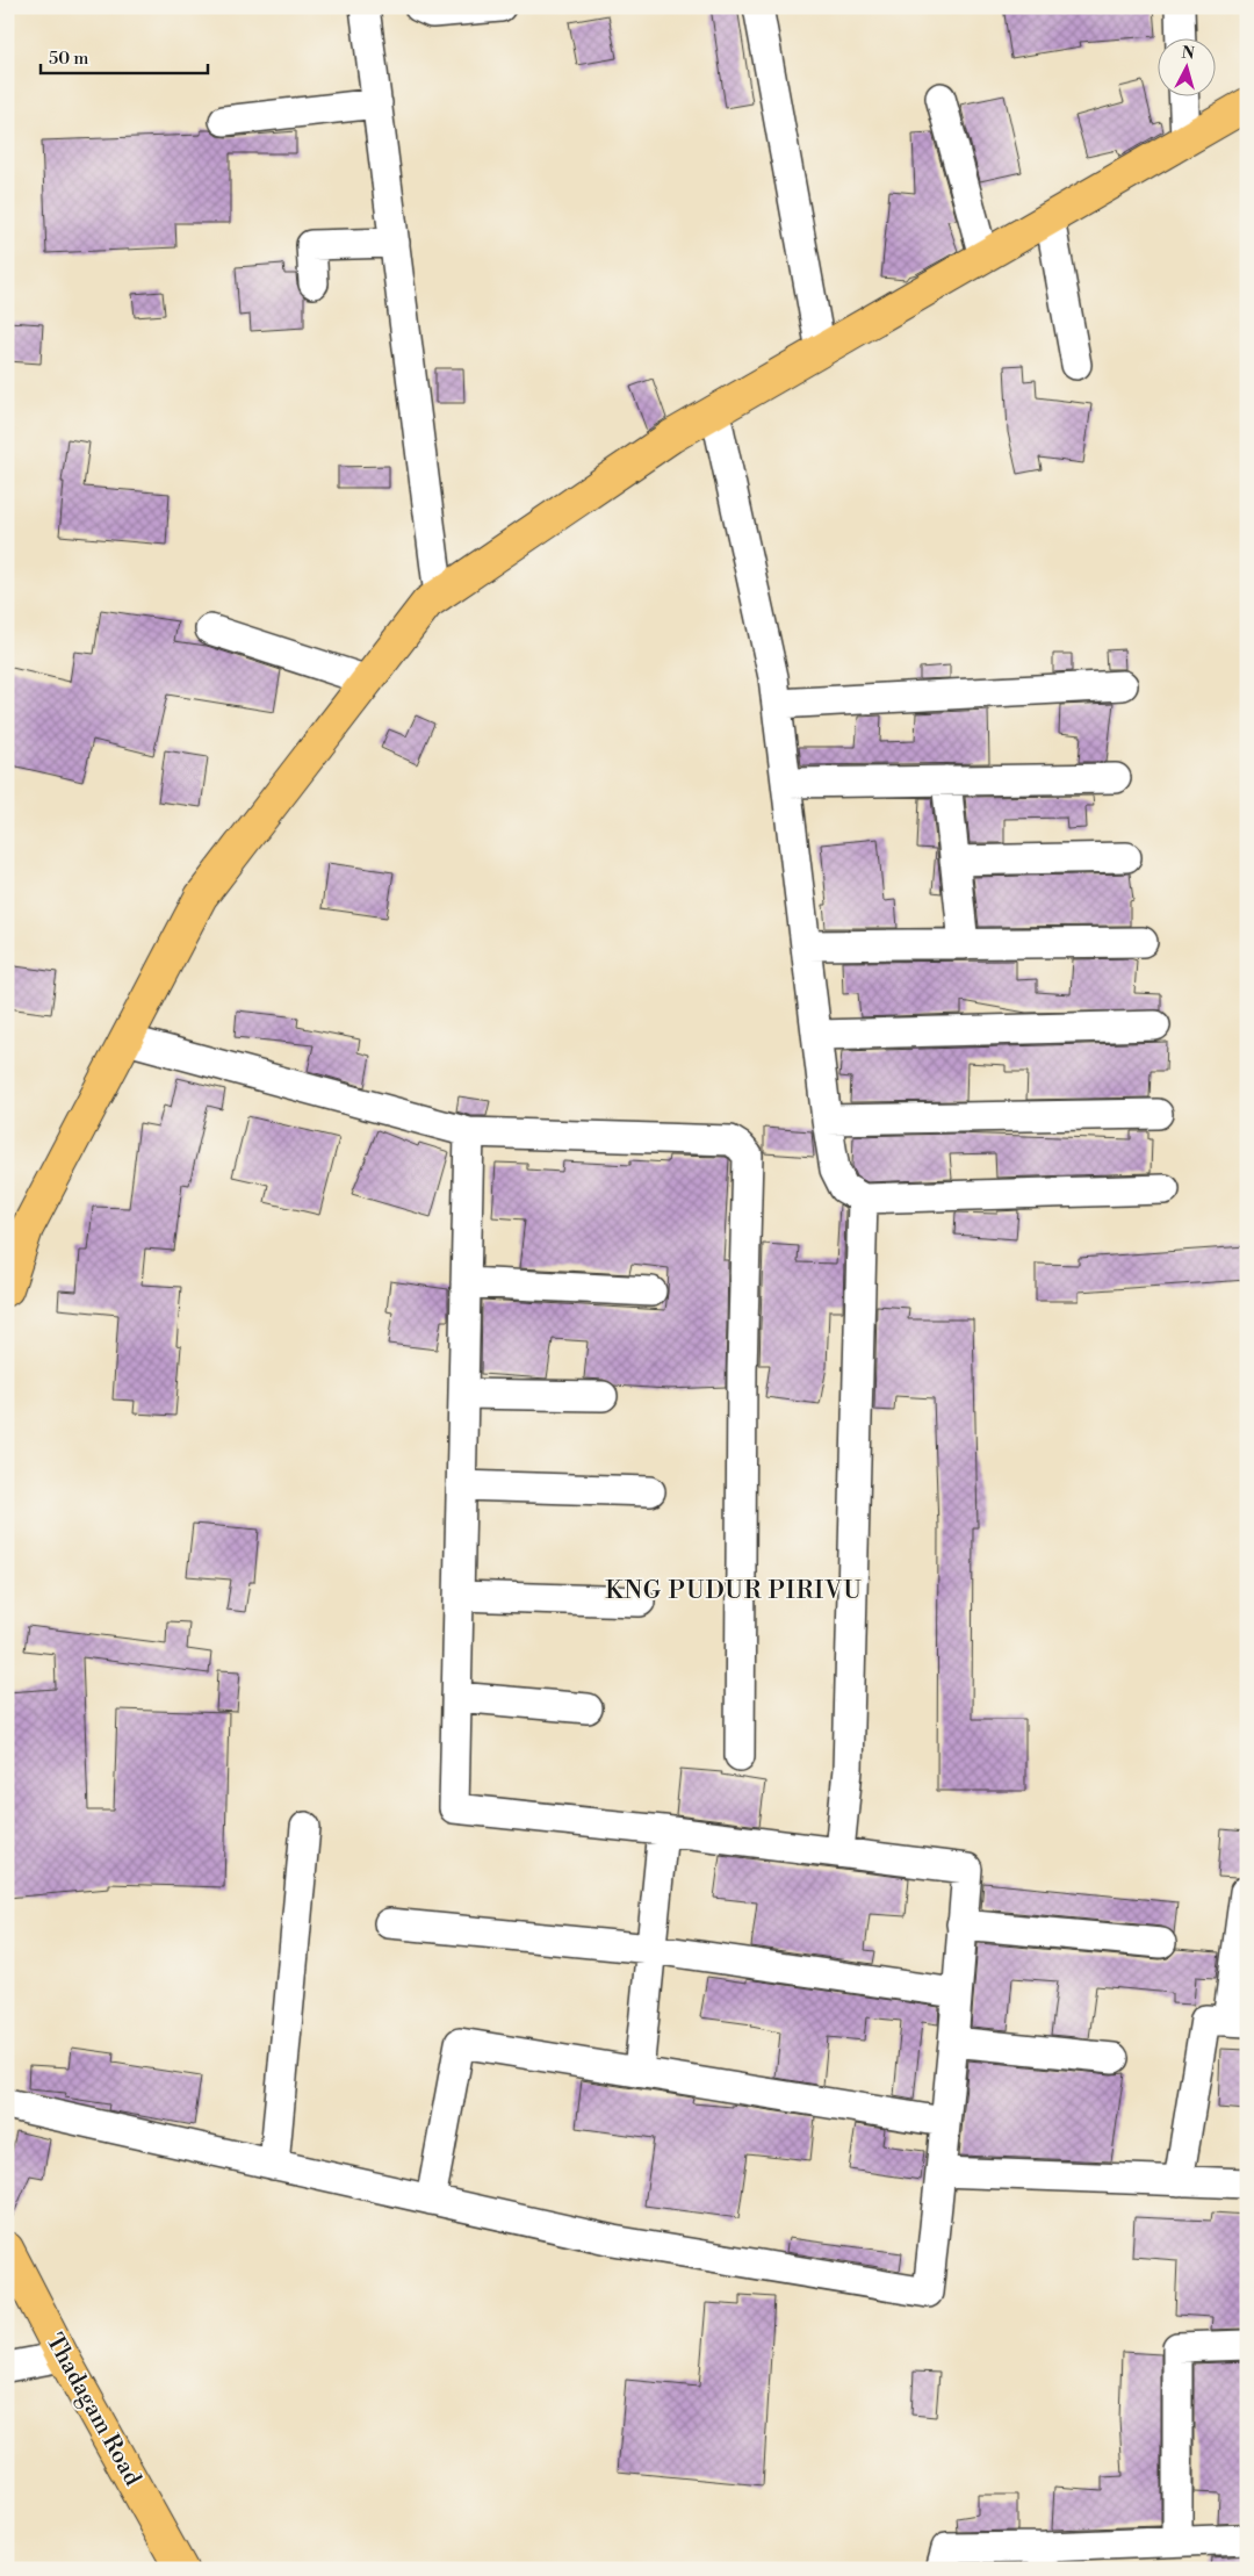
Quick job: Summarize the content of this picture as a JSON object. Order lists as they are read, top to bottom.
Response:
{
  "streets": {
    "main road": ["Thadagam Road"]
  },
  "districts": ["KNG PUDUR PIRIVU"],
  "scale_bar": "50 m",
  "north": "top"
}
